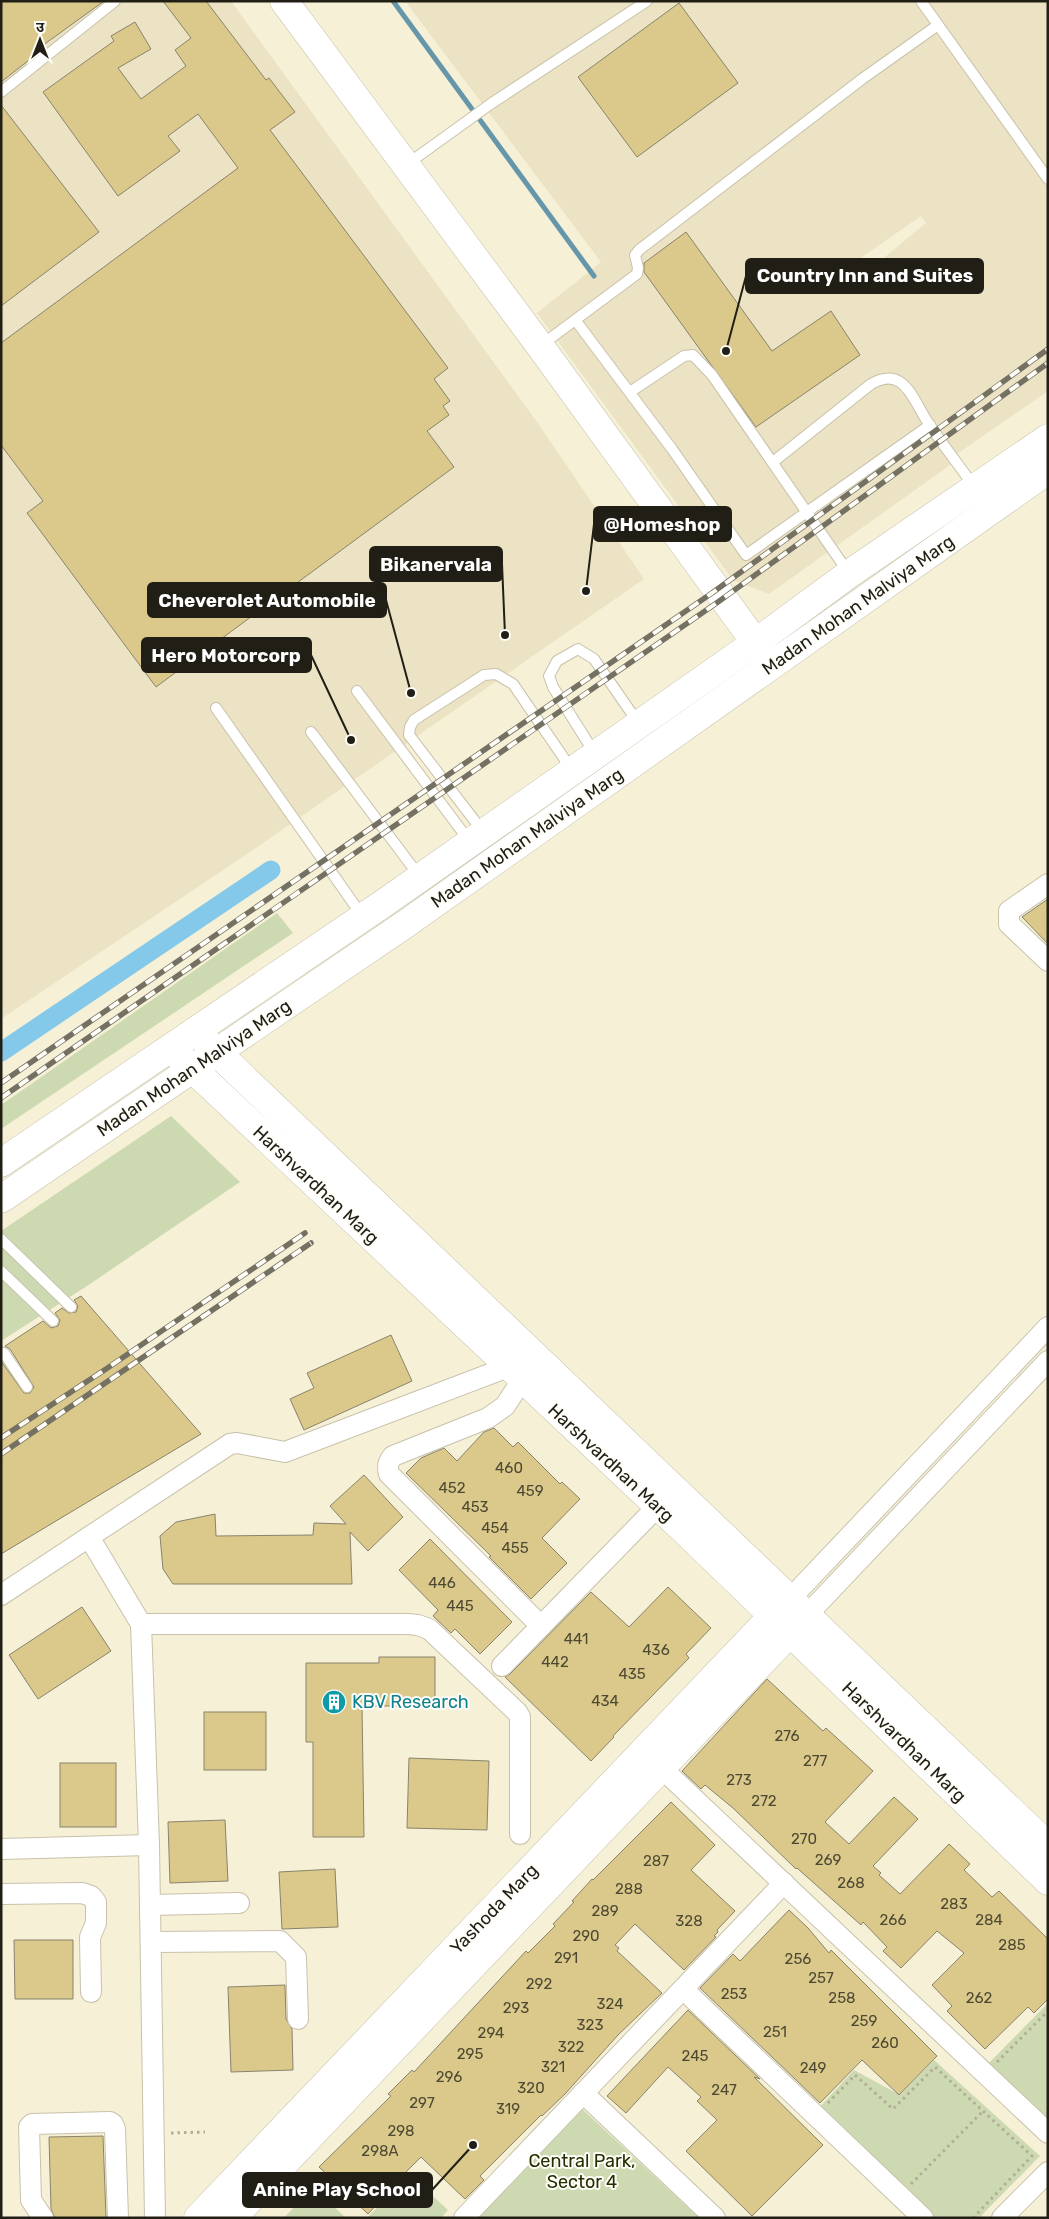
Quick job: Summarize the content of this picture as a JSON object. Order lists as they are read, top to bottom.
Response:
{
  "streets": {
    "street": ["Madan Mohan Malviya Marg", "Harshvardhan Marg", "Yashoda Marg"]
  },
  "crossings": [
    ["Madan Mohan Malviya Marg", "Harshvardhan Marg"],
    ["Harshvardhan Marg", "Yashoda Marg"]
  ],
  "parks": ["Central Park, Sector 4"],
  "places": {
    "other": [
      "Country Inn and Suites",
      "@Homeshop",
      "Bikanervala",
      "Cheverolet Automobile",
      "Hero Motorcorp",
      "Anine Play School"
    ],
    "building": ["KBV Research"]
  },
  "house_numbers": [
    "460",
    "452",
    "459",
    "453",
    "454",
    "455",
    "446",
    "445",
    "441",
    "436",
    "442",
    "435",
    "434",
    "276",
    "277",
    "273",
    "272",
    "270",
    "269",
    "287",
    "268",
    "288",
    "283",
    "289",
    "266",
    "284",
    "328",
    "290",
    "285",
    "291",
    "256",
    "257",
    "292",
    "253",
    "258",
    "262",
    "324",
    "293",
    "259",
    "323",
    "251",
    "294",
    "260",
    "322",
    "295",
    "245",
    "321",
    "249",
    "296",
    "320",
    "247",
    "297",
    "319",
    "298",
    "298A"
  ],
  "north": "top"
}
